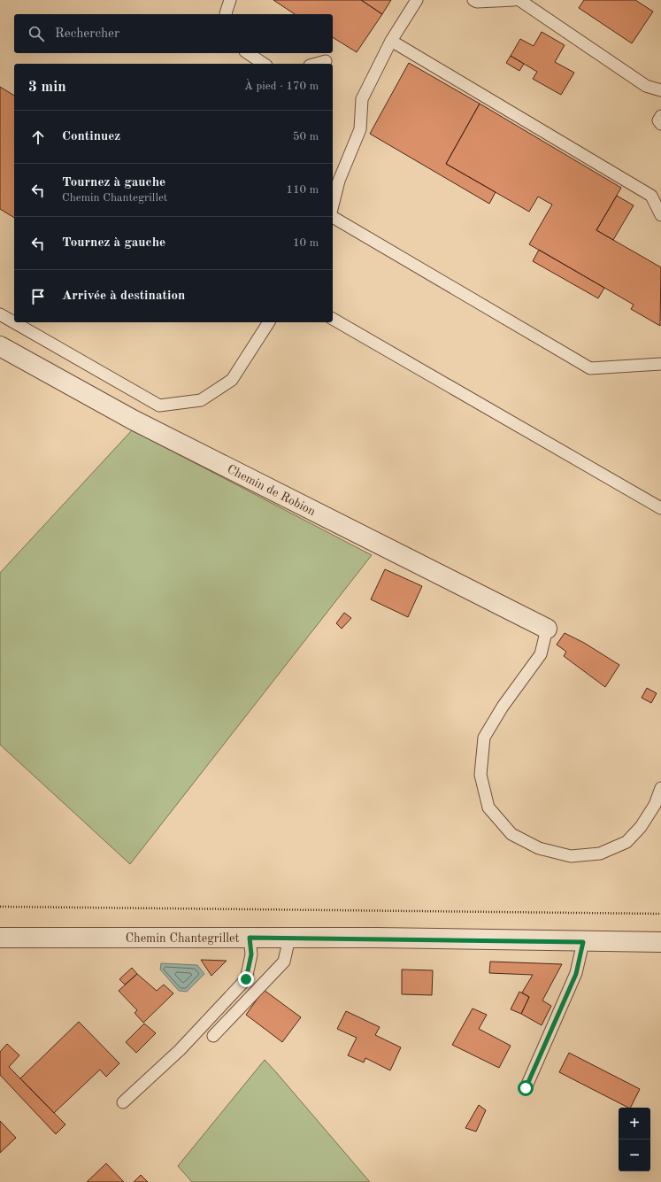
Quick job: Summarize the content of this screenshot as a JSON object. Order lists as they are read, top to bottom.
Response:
{
  "streets": {
    "street": ["Chemin de Robion", "Chemin Chantegrillet"]
  },
  "page": {
    "search": "Rechercher",
    "heading": ["3 min", "À pied · 170 m"],
    "list": [
      ["Continuez", "50 m"],
      ["Tournez à gauche", "Chemin Chantegrillet", "110 m"],
      ["Tournez à gauche", "10 m"],
      "Arrivée à destination"
    ],
    "map_buttons": ["+", "−"]
  }
}
